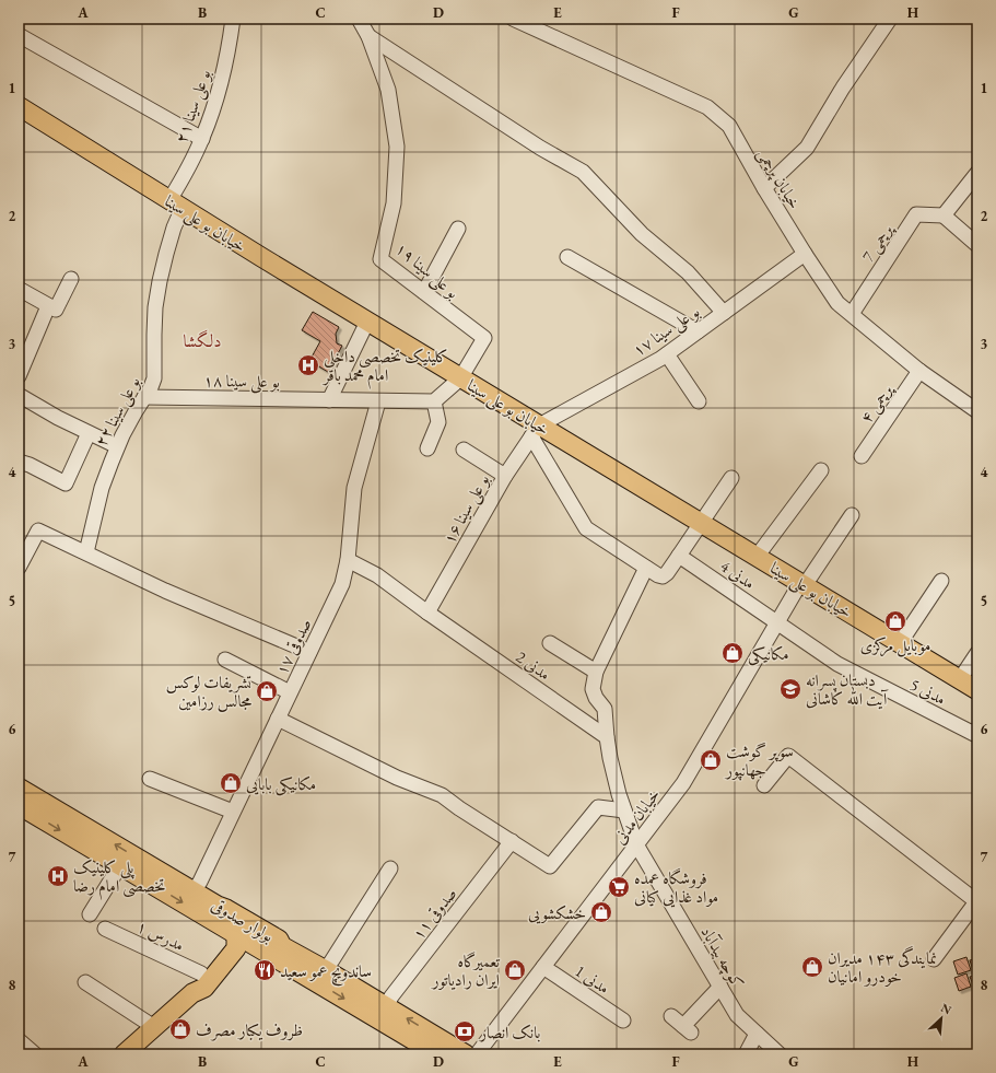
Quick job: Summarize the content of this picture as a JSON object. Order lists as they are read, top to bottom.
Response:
{
  "streets": {
    "main road": ["خیابان بو علی سینا", "بولوار صدوقی"],
    "street": [
      "بو علی سینا ۲۱",
      "خیابان پرچمی",
      "پرچمی 7",
      "بو علی سینا ۱۹",
      "بو علی سینا ۱۷",
      "بو علی سینا ۱۸",
      "پرچمی ۴",
      "بو علی سینا ۲۲",
      "بو علی سینا ۱۶",
      "مدنی 4",
      "صدوقی ۱۷",
      "مدنی 2",
      "مدنی 5",
      "خیابان مدنی",
      "صدوقی ۱۱",
      "مدرس ۱",
      "کوچه بیدآباد",
      "مدنی 1"
    ]
  },
  "crossings": [
    ["بو علی سینا ۲۱", "خیابان بو علی سینا"],
    ["بو علی سینا ۲۱", "بو علی سینا ۲۲"],
    ["خیابان پرچمی", "پرچمی 7"],
    ["خیابان پرچمی", "بو علی سینا ۱۷"],
    ["خیابان پرچمی", "پرچمی ۴"],
    ["خیابان بو علی سینا", "بو علی سینا ۱۹"],
    ["خیابان بو علی سینا", "بو علی سینا ۱۷"],
    ["خیابان بو علی سینا", "بو علی سینا ۲۲"],
    ["خیابان بو علی سینا", "بو علی سینا ۱۶"],
    ["خیابان بو علی سینا", "خیابان مدنی"],
    ["بو علی سینا ۱۷", "بو علی سینا ۱۶"],
    ["بو علی سینا ۱۸", "بو علی سینا ۲۲"],
    ["بو علی سینا ۱۸", "صدوقی ۱۷"],
    ["بو علی سینا ۱۶", "مدنی 2"],
    ["مدنی 4", "مدنی 5"],
    ["مدنی 4", "خیابان مدنی"],
    ["صدوقی ۱۷", "مدنی 2"],
    ["صدوقی ۱۷", "بولوار صدوقی"],
    ["مدنی 5", "خیابان مدنی"],
    ["خیابان مدنی", "بولوار صدوقی"],
    ["خیابان مدنی", "کوچه بیدآباد"],
    ["خیابان مدنی", "مدنی 1"],
    ["صدوقی ۱۱", "بولوار صدوقی"]
  ],
  "districts": ["دلگشا"],
  "places": {
    "hospital": ["کلینیک تخصصی داخلی امام محمد باقر", "پلی کلینیک تخصصی امام رضا"],
    "shop": [
      "موبایل مرکزی",
      "مکانیکی",
      "تشریفات لوکس مجالس رزامین",
      "سوپر گوشت جهانپور",
      "مکانیکی بابایی",
      "خشکشویی",
      "نمایندگی ۱۴۳ مدیران خودرو امانیان",
      "تعمیرگاه ایران رادیاتور",
      "ظروف یکبار مصرف"
    ],
    "school or university": ["دبستان پسرانه آیت الله کاشانی"],
    "supermarket": ["فروشگاه عمده مواد غذایی کیانی"],
    "restaurant": ["ساندویچ عمو سعید"],
    "bank": ["بانک انصار"]
  },
  "north": "top right",
  "grid": {
    "columns": [
      "A",
      "B",
      "C",
      "D",
      "E",
      "F",
      "G",
      "H"
    ],
    "rows": [
      "1",
      "2",
      "3",
      "4",
      "5",
      "6",
      "7",
      "8"
    ]
  }
}
